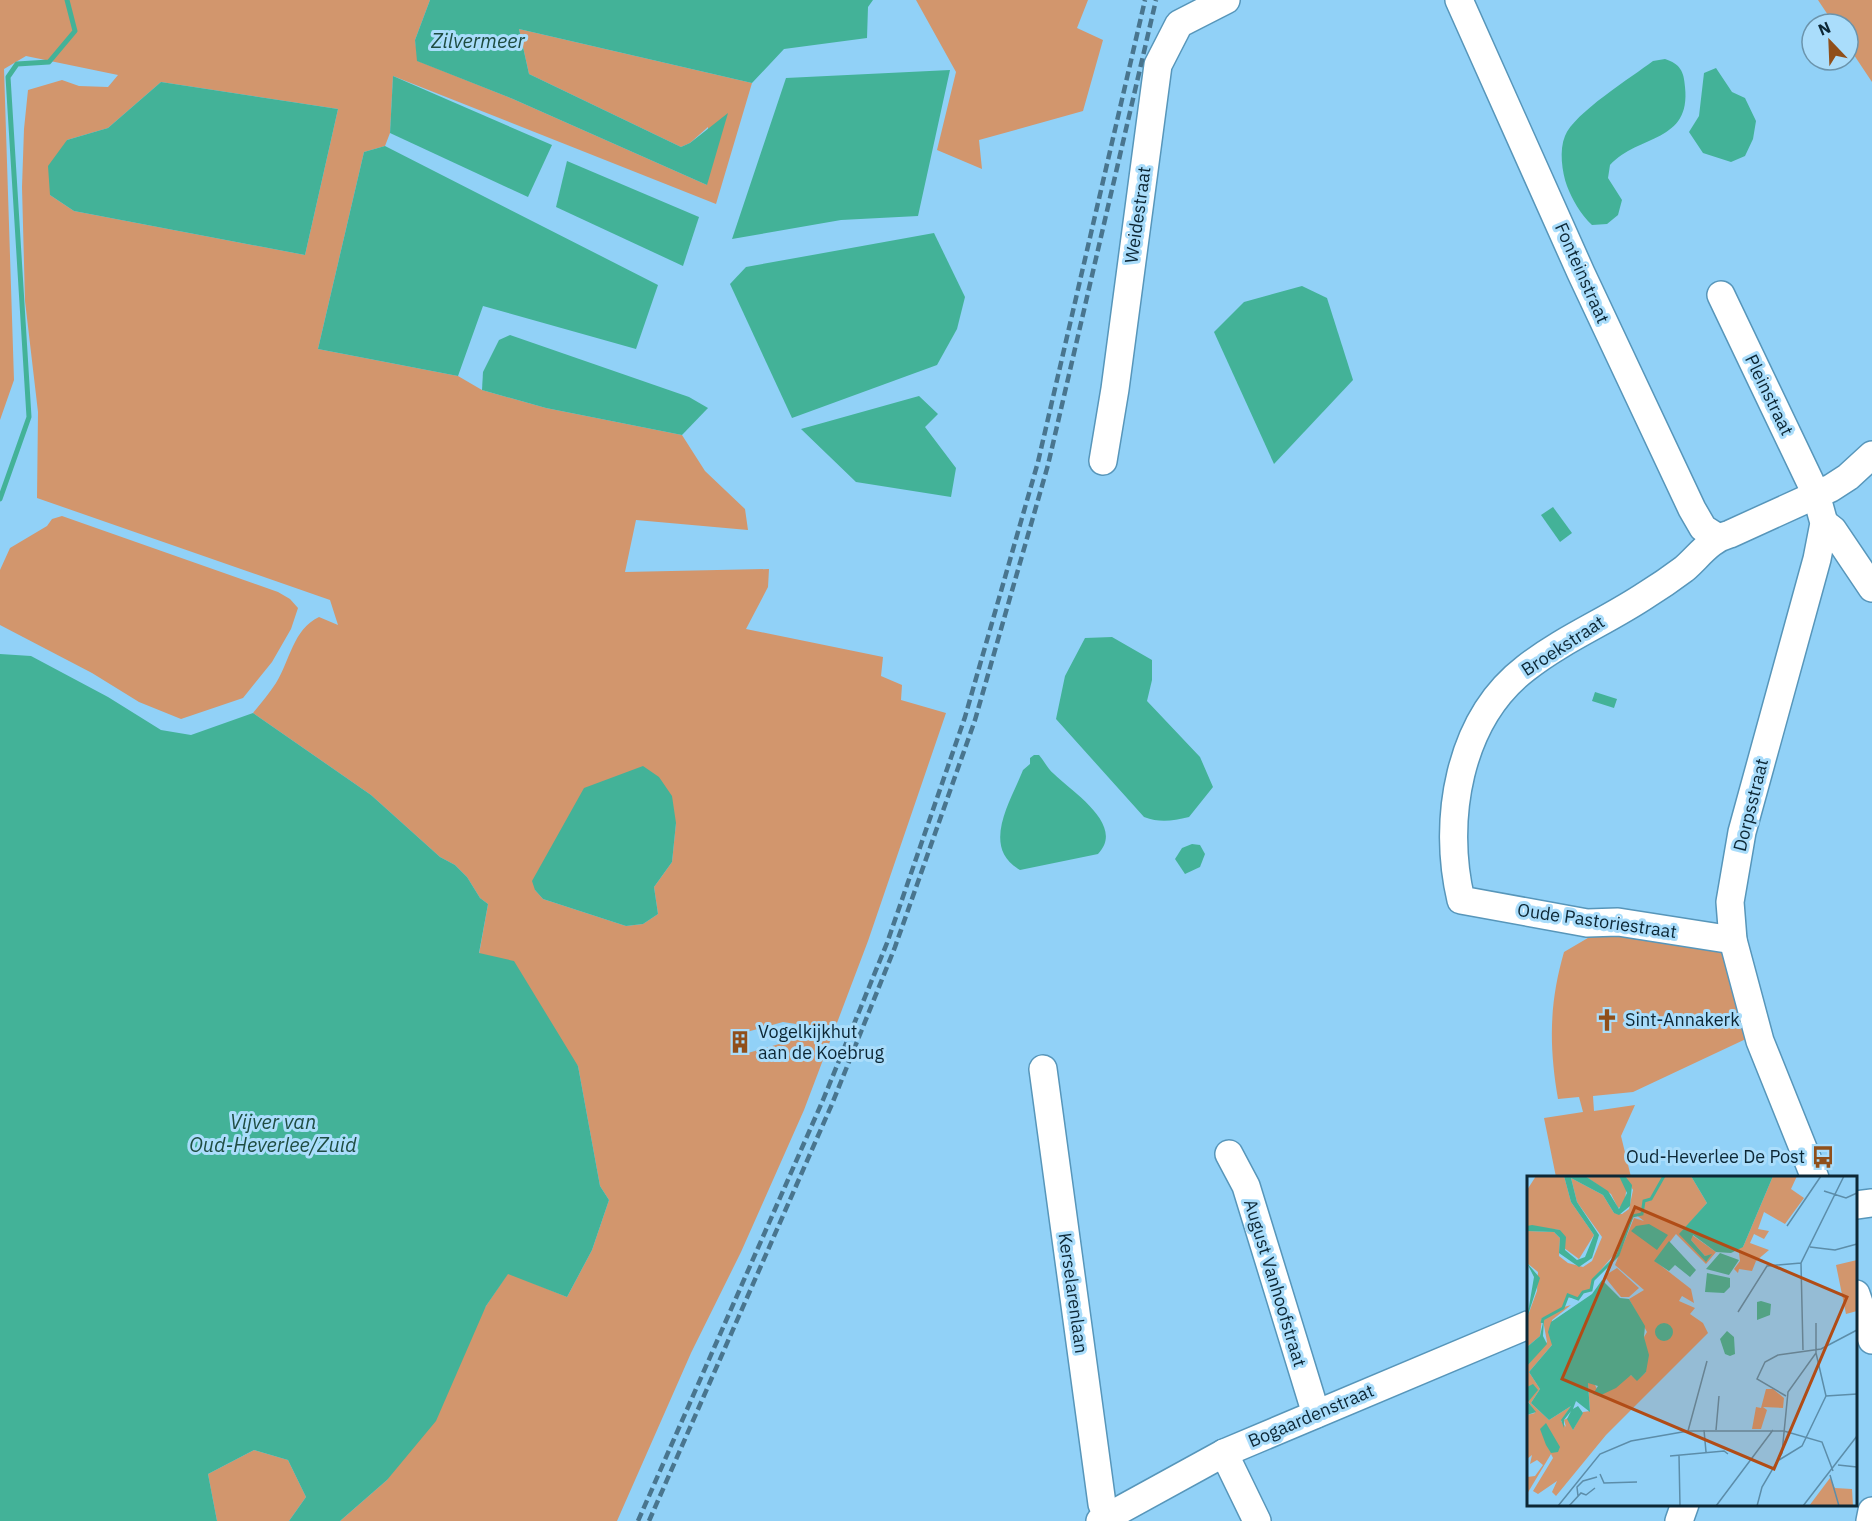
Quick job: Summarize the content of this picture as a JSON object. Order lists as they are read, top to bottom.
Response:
{
  "streets": {
    "street": [
      "Weidestraat",
      "Fonteinstraat",
      "Pleinstraat",
      "Broekstraat",
      "Dorpsstraat",
      "Oude Pastoriestraat",
      "August Vanhoofstraat",
      "Kerselarenlaan",
      "Bogaardenstraat"
    ]
  },
  "crossings": [
    ["Fonteinstraat", "Broekstraat"],
    ["Pleinstraat", "Broekstraat"],
    ["Pleinstraat", "Dorpsstraat"],
    ["Broekstraat", "Dorpsstraat"],
    ["Broekstraat", "Oude Pastoriestraat"],
    ["Dorpsstraat", "Oude Pastoriestraat"],
    ["August Vanhoofstraat", "Bogaardenstraat"],
    ["Kerselarenlaan", "Bogaardenstraat"]
  ],
  "water": ["Zilvermeer", "Vijver van Oud-Heverlee/Zuid"],
  "places": {
    "church": ["Sint-Annakerk"],
    "building": ["Vogelkijkhut aan de Koebrug"],
    "bus stop": ["Oud-Heverlee De Post"]
  },
  "north": "top left"
}
